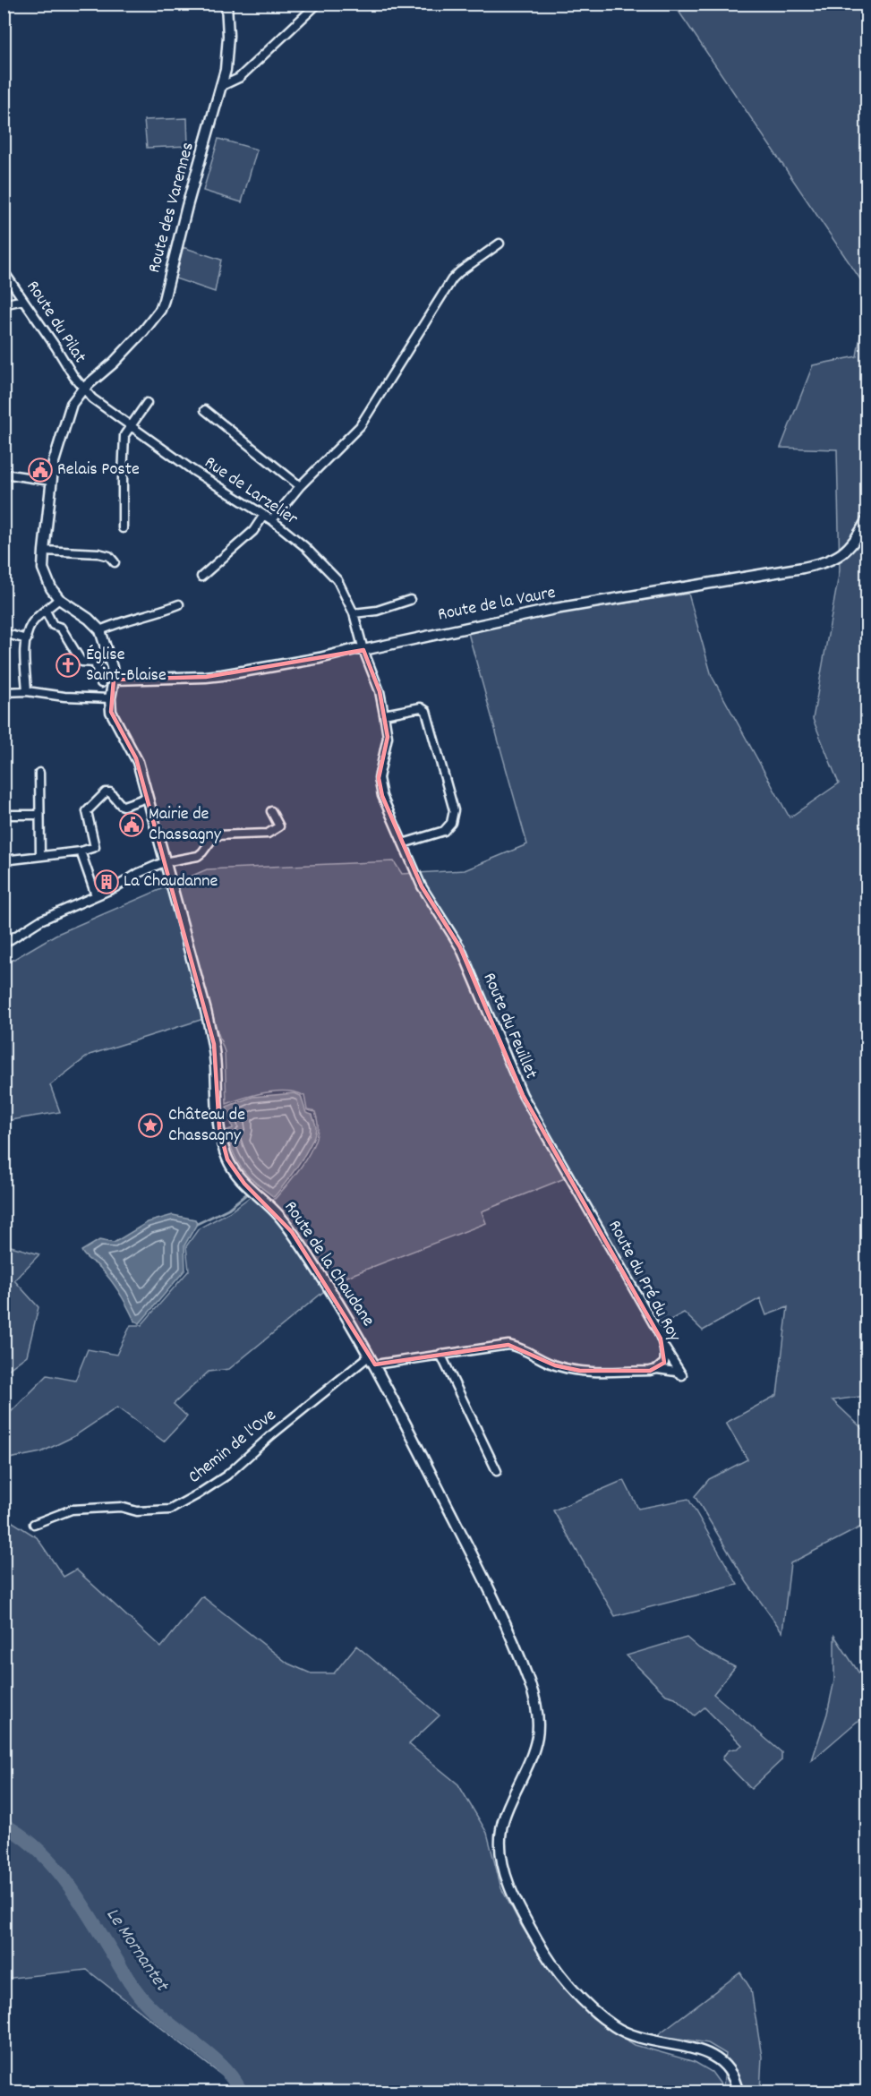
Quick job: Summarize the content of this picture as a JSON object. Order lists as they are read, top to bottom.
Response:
{
  "streets": {
    "street": [
      "Route des Varennes",
      "Route du Pilat",
      "Rue de Larzelier",
      "Route de la Vaure",
      "Route du Feuillet",
      "Route de la Chaudane",
      "Route du Pré du Roy",
      "Chemin de l'Ove"
    ]
  },
  "crossings": [
    ["Route des Varennes", "Route du Pilat"],
    ["Route des Varennes", "Rue de Larzelier"],
    ["Route du Pilat", "Rue de Larzelier"],
    ["Rue de Larzelier", "Route de la Vaure"],
    ["Rue de Larzelier", "Route du Feuillet"],
    ["Route de la Vaure", "Route de la Chaudane"],
    ["Route du Feuillet", "Route du Pré du Roy"],
    ["Route de la Chaudane", "Route du Pré du Roy"],
    ["Route de la Chaudane", "Chemin de l'Ove"],
    ["Route du Pré du Roy", "Chemin de l'Ove"]
  ],
  "water": ["Le Mornantet"],
  "places": {
    "public building": ["Relais Poste", "Mairie de Chassagny"],
    "church": ["Église Saint-Blaise"],
    "building": ["La Chaudanne"],
    "place": ["Château de Chassagny"]
  }
}
